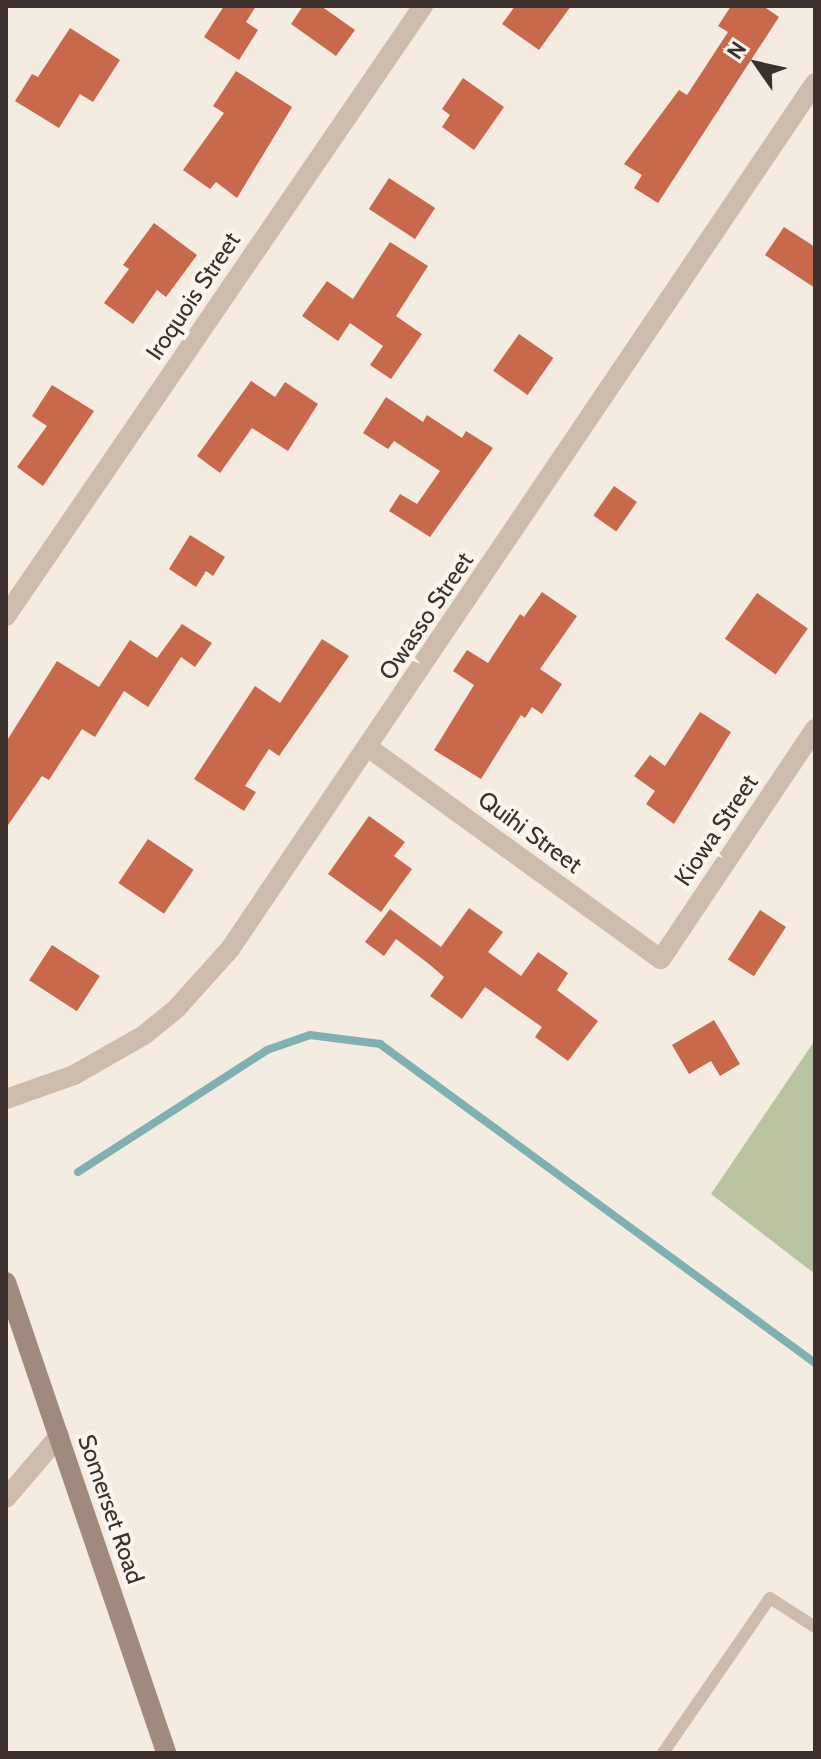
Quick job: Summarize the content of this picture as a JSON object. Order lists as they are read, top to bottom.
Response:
{
  "streets": {
    "main road": ["Somerset Road"],
    "street": [
      "Iroquois Street",
      "Owasso Street",
      "Kiowa Street",
      "Quihi Street"
    ]
  },
  "crossings": [
    ["Owasso Street", "Quihi Street"],
    ["Kiowa Street", "Quihi Street"]
  ],
  "north": "top left"
}
